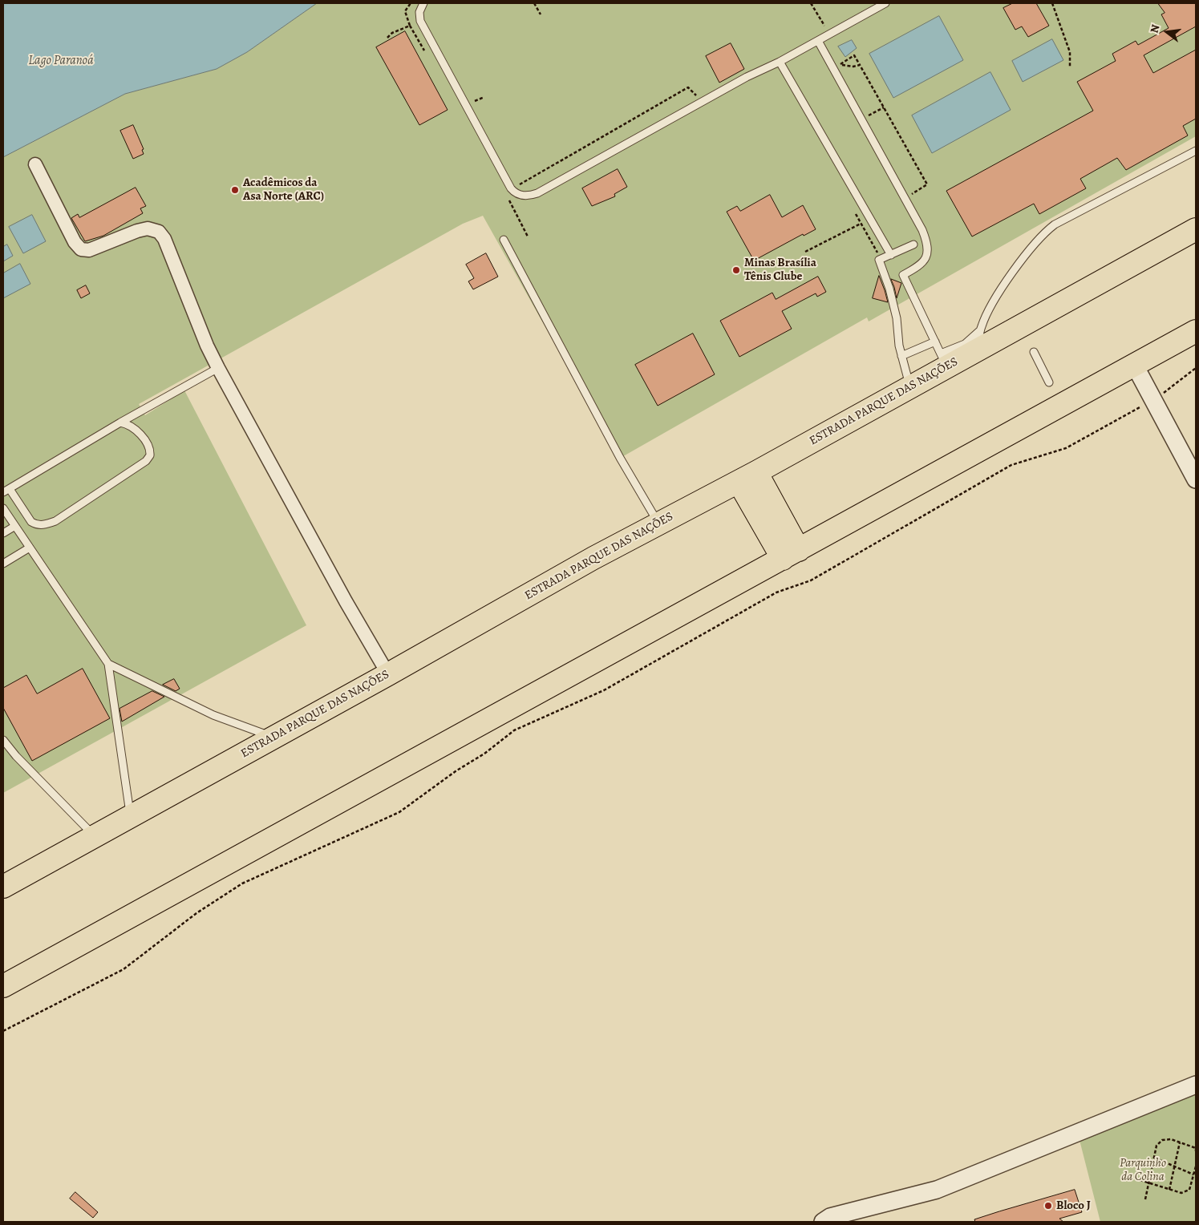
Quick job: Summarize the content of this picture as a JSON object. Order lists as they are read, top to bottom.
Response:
{
  "streets": {
    "highway": ["ESTRADA PARQUE DAS NAÇÕES"]
  },
  "water": ["Lago Paranoá"],
  "parks": ["Parquinho da Colina"],
  "places": ["Acadêmicos da Asa Norte (ARC)", "Minas Brasília Tênis Clube", "Bloco J"],
  "north": "left"
}
